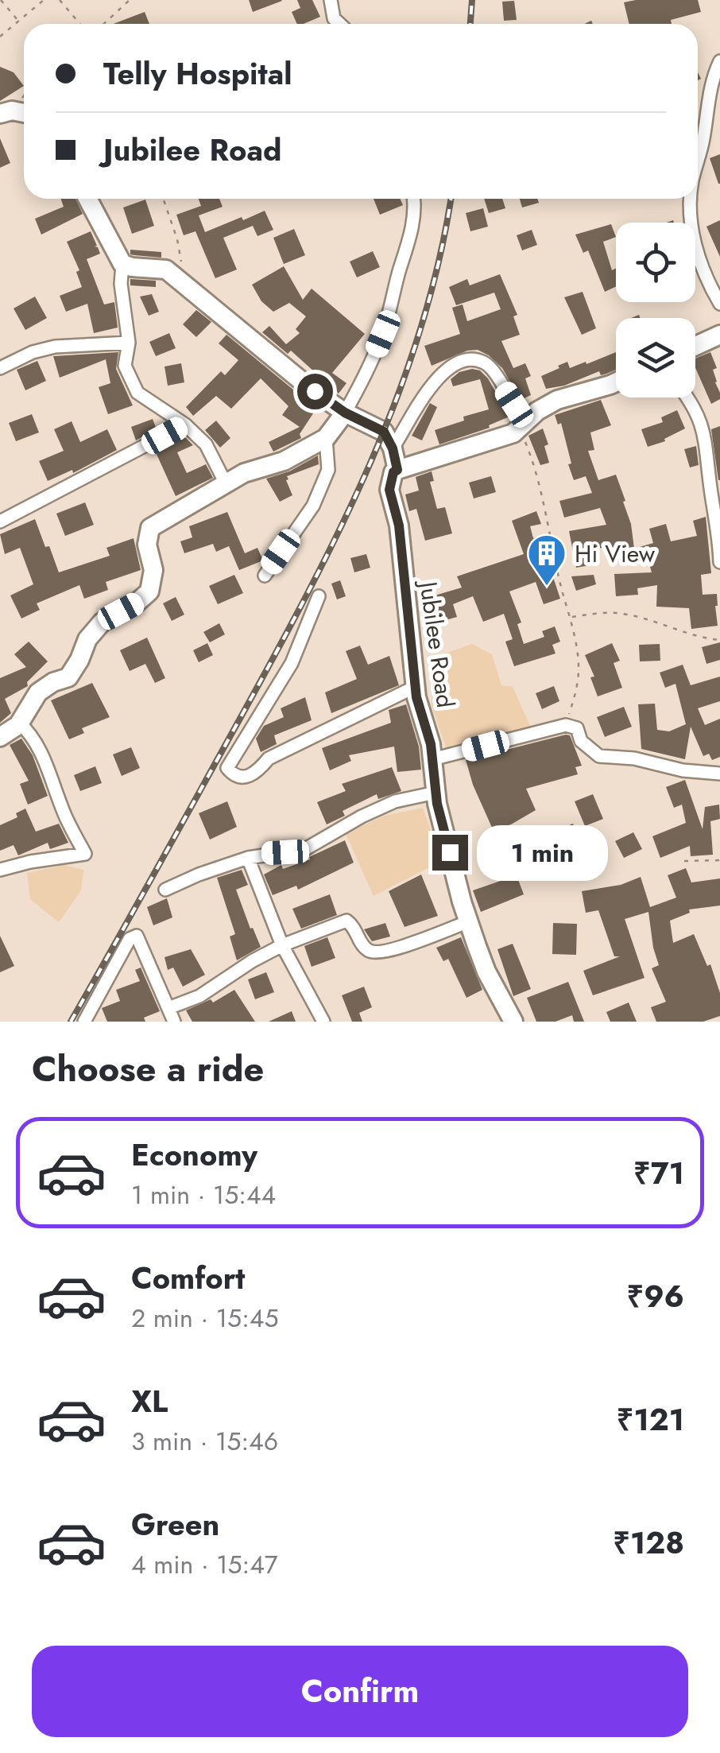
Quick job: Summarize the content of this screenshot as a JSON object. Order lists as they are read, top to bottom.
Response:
{
  "streets": {
    "street": ["Jubilee Road"]
  },
  "places": {
    "building": ["Hi View"]
  },
  "page": {
    "banner": ["Telly Hospital", "Jubilee Road"],
    "bubble": "1 min",
    "heading": "Choose a ride",
    "list": [
      {
        "name": "Economy",
        "note": "1 min · 15:44",
        "value": "₹71"
      },
      {
        "name": "Comfort",
        "note": "2 min · 15:45",
        "value": "₹96"
      },
      {
        "name": "XL",
        "note": "3 min · 15:46",
        "value": "₹121"
      },
      {
        "name": "Green",
        "note": "4 min · 15:47",
        "value": "₹128"
      }
    ],
    "buttons": "Confirm"
  }
}
